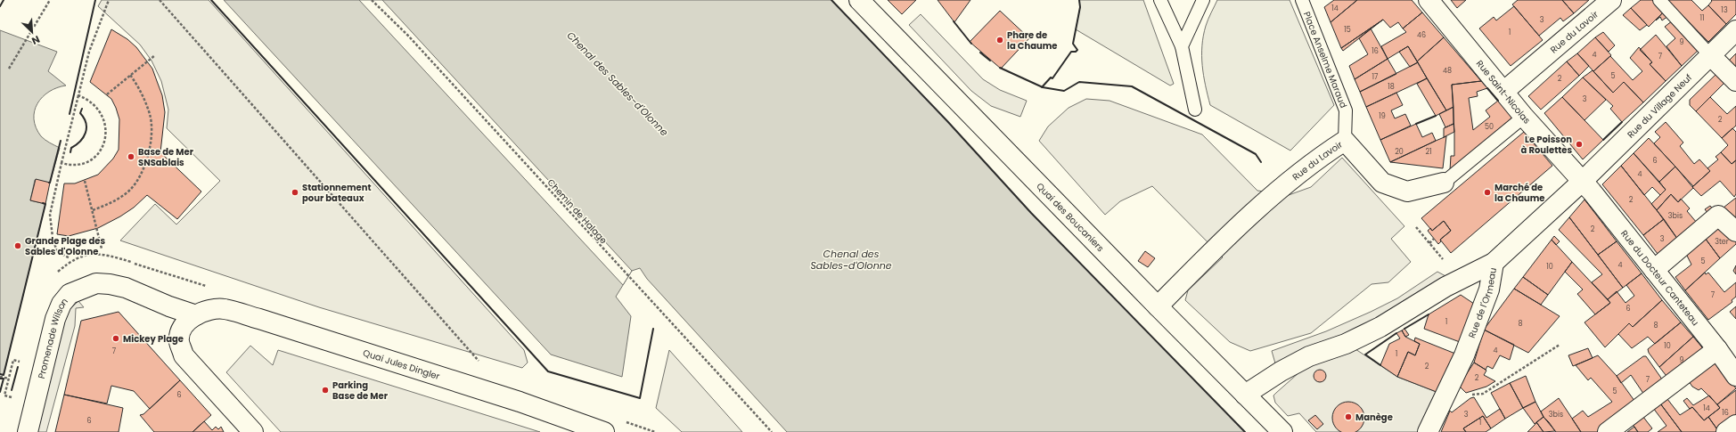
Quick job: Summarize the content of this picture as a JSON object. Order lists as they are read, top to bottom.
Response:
{
  "streets": {
    "street": [
      "Rue du Lavoir",
      "Rue Saint-Nicolas",
      "Rue du Village Neuf",
      "Quai des Boucaniers",
      "Rue du Docteur Canteteau",
      "Rue de l'Ormeau",
      "Promenade Wilson",
      "Quai Jules Dingler"
    ],
    "lane": ["Place Anselme Maraud"],
    "path": ["Chemin de Halage"]
  },
  "crossings": [
    ["Rue du Lavoir", "Place Anselme Maraud"],
    ["Rue du Lavoir", "Rue Saint-Nicolas"],
    ["Rue du Lavoir", "Quai des Boucaniers"],
    ["Rue Saint-Nicolas", "Rue du Village Neuf"],
    ["Rue Saint-Nicolas", "Rue du Docteur Canteteau"],
    ["Rue Saint-Nicolas", "Rue de l'Ormeau"],
    ["Rue du Village Neuf", "Rue du Docteur Canteteau"],
    ["Rue du Village Neuf", "Rue de l'Ormeau"],
    ["Rue du Docteur Canteteau", "Rue de l'Ormeau"],
    ["Promenade Wilson", "Quai Jules Dingler"]
  ],
  "water": ["Chenal des Sables-d'Olonne"],
  "places": [
    "Phare de la Chaume",
    "Le Poisson à Roulettes",
    "Base de Mer SNSablais",
    "Stationnement pour bateaux",
    "Marché de la Chaume",
    "Grande Plage des Sables d'Olonne",
    "Mickey Plage",
    "Parking Base de Mer",
    "Manège"
  ],
  "house_numbers": [
    "14",
    "13",
    "11",
    "3",
    "15",
    "1",
    "46",
    "9",
    "16",
    "4",
    "7",
    "48",
    "5",
    "17",
    "2",
    "18",
    "3",
    "19",
    "2",
    "50",
    "20",
    "21",
    "6",
    "4",
    "2",
    "3bis",
    "2",
    "3",
    "3ter",
    "5",
    "4",
    "10",
    "7",
    "6",
    "1",
    "8",
    "8",
    "10",
    "4",
    "7",
    "1",
    "9",
    "2",
    "2",
    "7",
    "5",
    "6",
    "14",
    "16",
    "3",
    "3bis",
    "6",
    "1"
  ],
  "north": "bottom right"
}
